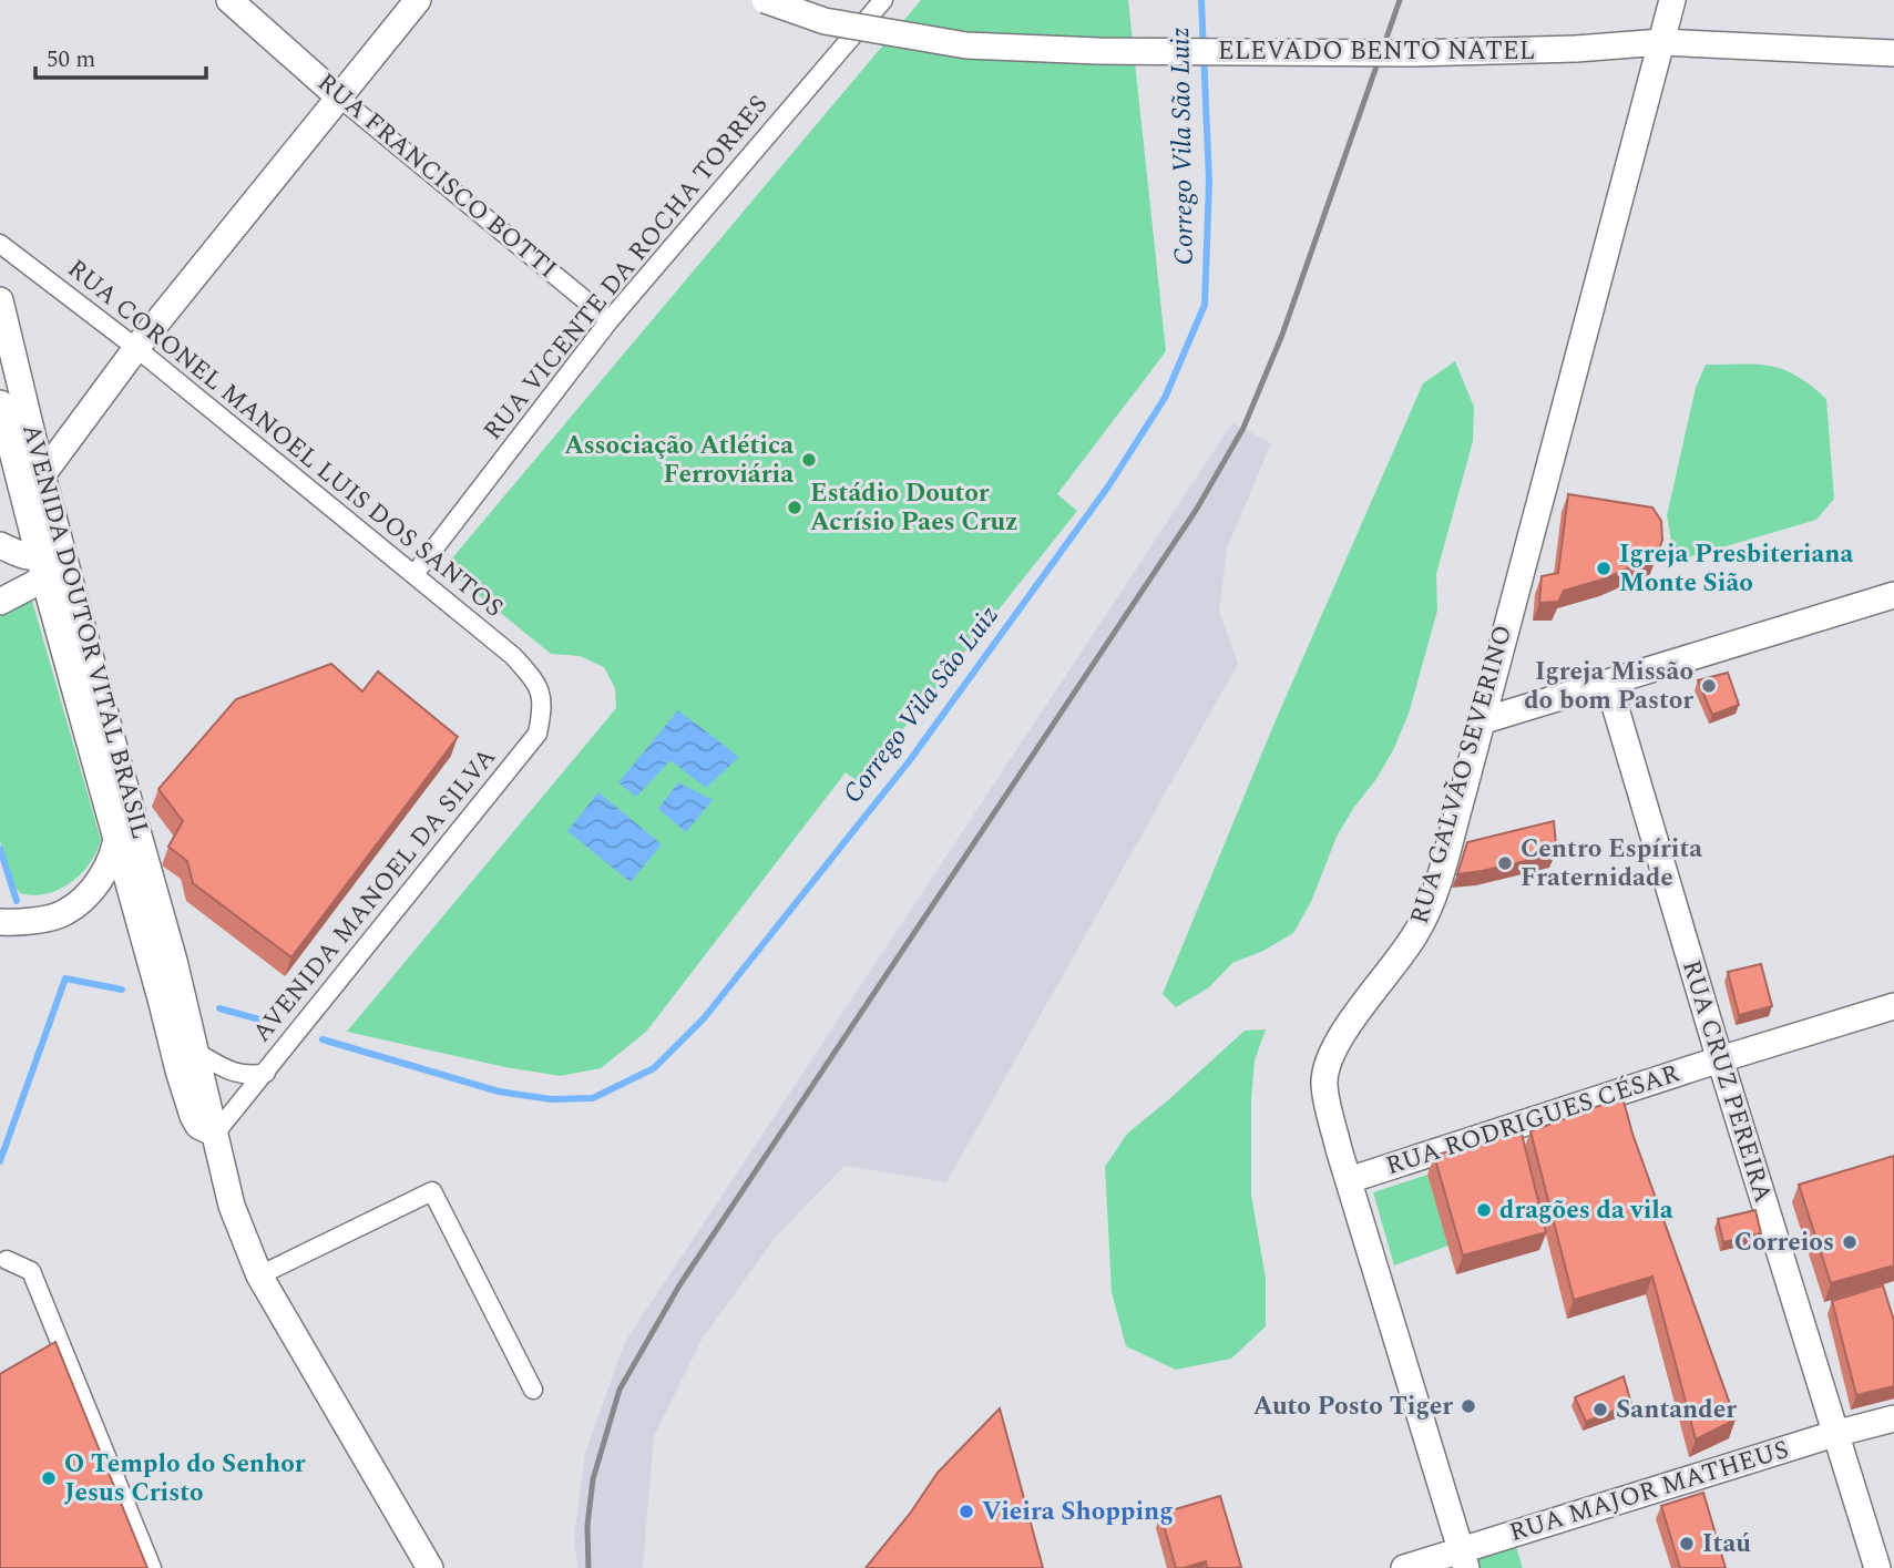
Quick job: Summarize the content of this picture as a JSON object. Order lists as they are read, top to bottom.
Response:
{
  "streets": {
    "main road": [
      "ELEVADO BENTO NATEL",
      "RUA FRANCISCO BOTTI",
      "AVENIDA DOUTOR VITAL BRASIL",
      "RUA GALVÃO SEVERINO",
      "RUA CRUZ PEREIRA",
      "RUA RODRIGUES CÉSAR",
      "RUA MAJOR MATHEUS"
    ],
    "street": ["RUA VICENTE DA ROCHA TORRES", "RUA CORONEL MANOEL LUIS DOS SANTOS", "AVENIDA MANOEL DA SILVA"]
  },
  "crossings": [
    ["ELEVADO BENTO NATEL", "RUA GALVÃO SEVERINO"],
    ["RUA FRANCISCO BOTTI", "RUA VICENTE DA ROCHA TORRES"],
    ["RUA VICENTE DA ROCHA TORRES", "RUA CORONEL MANOEL LUIS DOS SANTOS"],
    ["RUA CORONEL MANOEL LUIS DOS SANTOS", "AVENIDA MANOEL DA SILVA"],
    ["RUA GALVÃO SEVERINO", "RUA RODRIGUES CÉSAR"],
    ["RUA GALVÃO SEVERINO", "RUA MAJOR MATHEUS"],
    ["RUA CRUZ PEREIRA", "RUA RODRIGUES CÉSAR"],
    ["RUA CRUZ PEREIRA", "RUA MAJOR MATHEUS"]
  ],
  "water": ["Corrego Vila São Luiz"],
  "places": [
    "Associação Atlética Ferroviária",
    "Estádio Doutor Acrísio Paes Cruz",
    "Igreja Presbiteriana Monte Sião",
    "Igreja Missão do bom Pastor",
    "Centro Espírita Fraternidade",
    "dragões da vila",
    "Correios",
    "Auto Posto Tiger",
    "Santander",
    "O Templo do Senhor Jesus Cristo",
    "Vieira Shopping",
    "Itaú"
  ],
  "scale_bar": "50 m"
}
